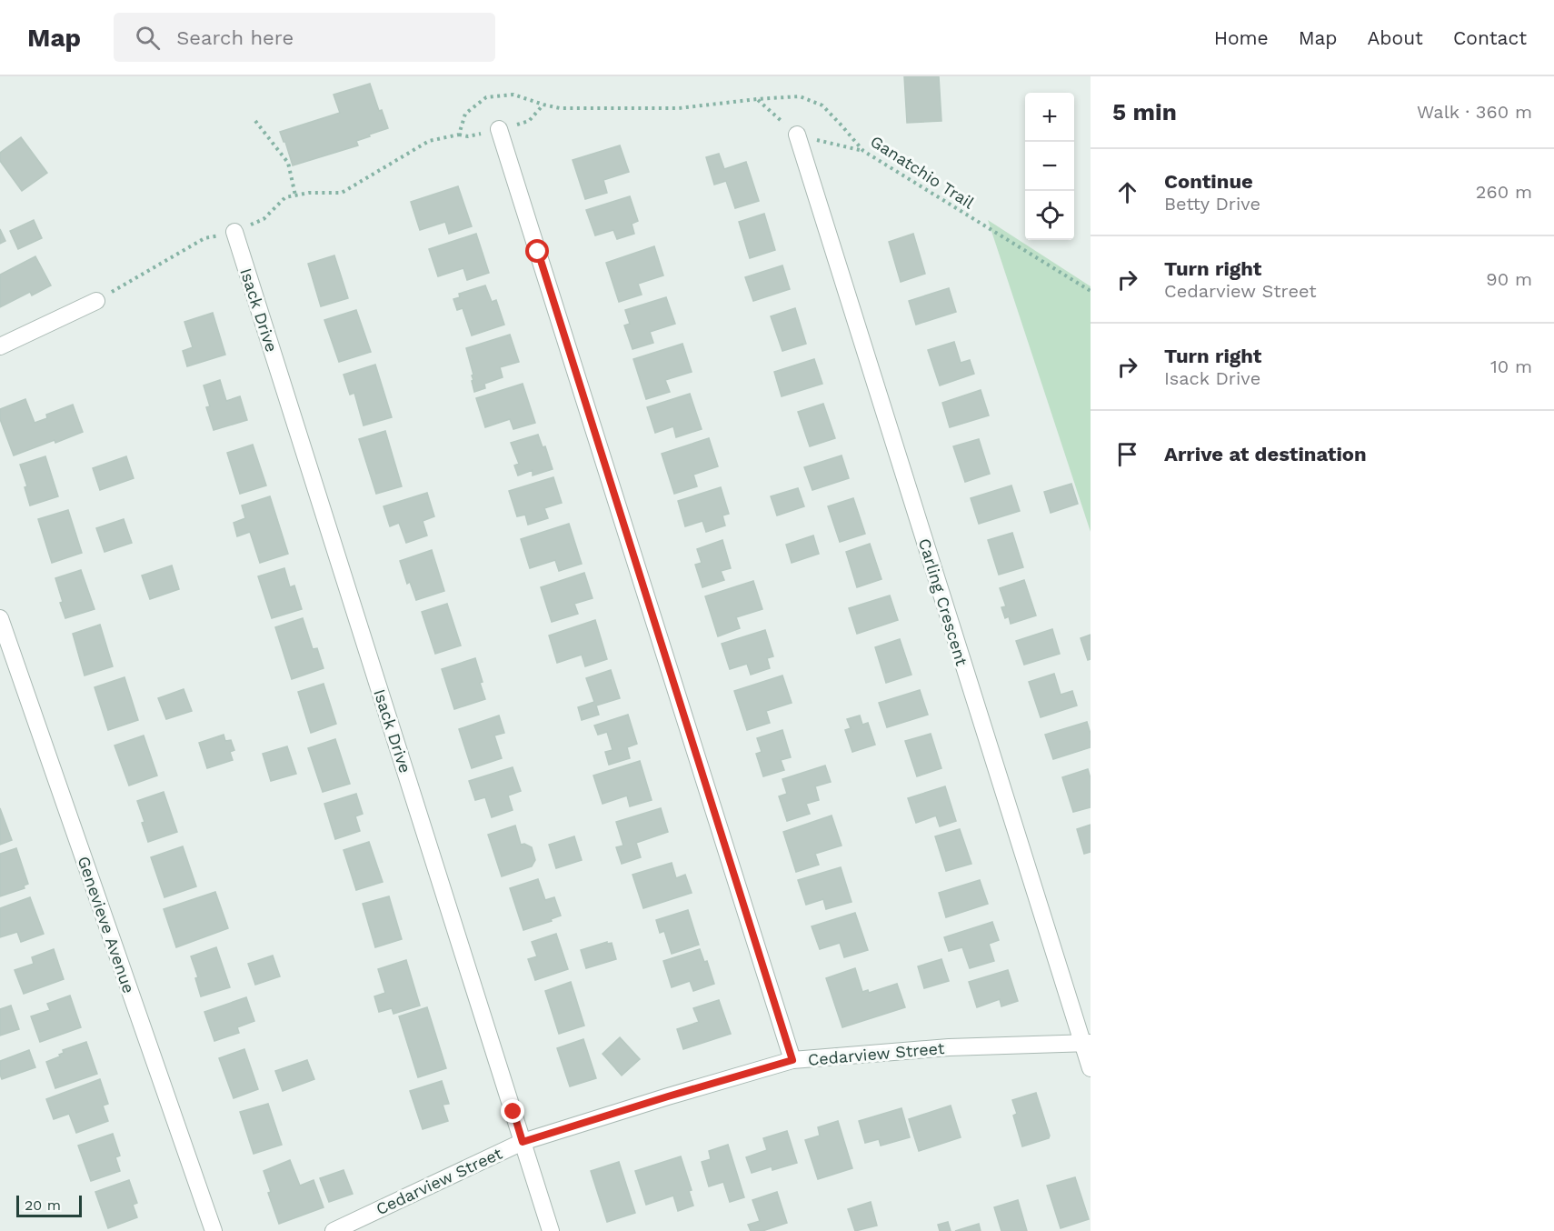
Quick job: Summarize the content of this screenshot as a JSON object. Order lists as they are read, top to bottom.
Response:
{
  "streets": {
    "street": [
      "Isack Drive",
      "Carling Crescent",
      "Genevieve Avenue",
      "Cedarview Street"
    ],
    "path": ["Ganatchio Trail"]
  },
  "crossings": [
    ["Isack Drive", "Cedarview Street"],
    ["Carling Crescent", "Cedarview Street"]
  ],
  "scale_bar": "20 m",
  "page": {
    "header": "Map",
    "search": "Search here",
    "nav": [
      "Home",
      "Map",
      "About",
      "Contact"
    ],
    "heading": ["5 min", "Walk · 360 m"],
    "map_buttons": ["+", "−"],
    "list": [
      ["Continue", "Betty Drive", "260 m"],
      ["Turn right", "Cedarview Street", "90 m"],
      ["Turn right", "Isack Drive", "10 m"],
      "Arrive at destination"
    ],
    "scale": "20 m"
  }
}
